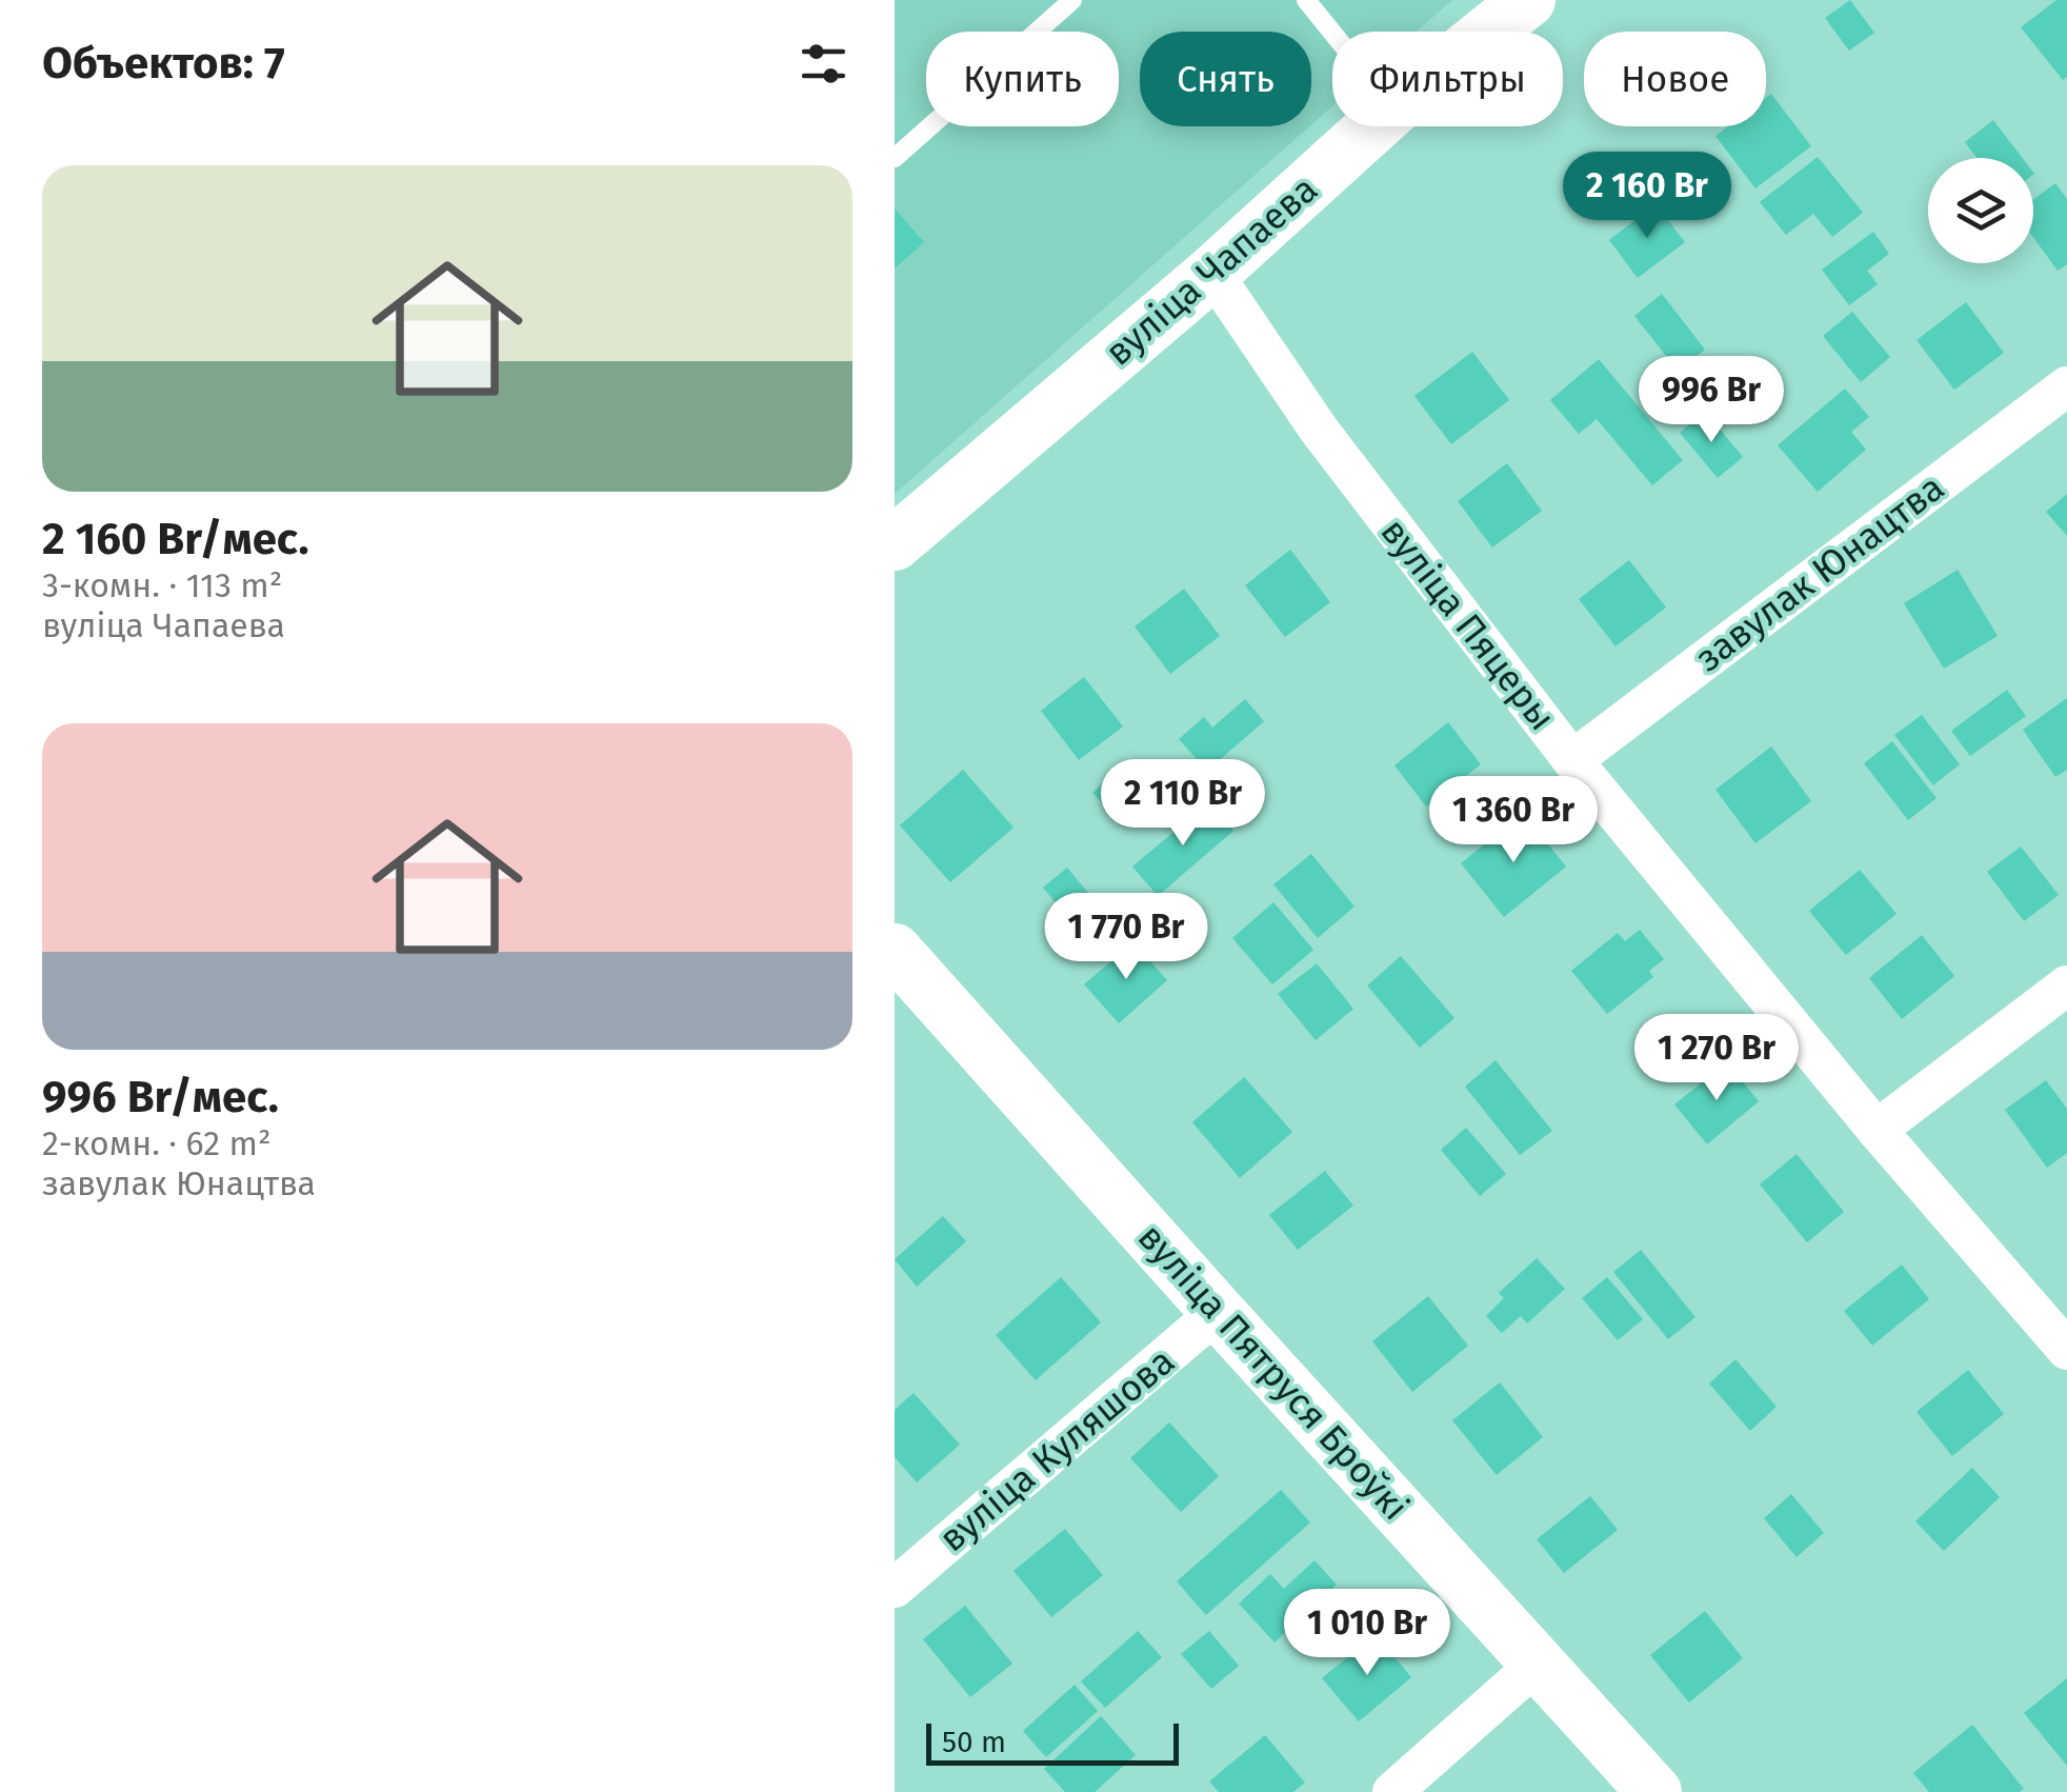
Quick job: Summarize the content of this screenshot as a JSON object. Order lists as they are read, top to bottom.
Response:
{
  "streets": {
    "street": [
      "вуліца Чапаева",
      "завулак Юнацтва",
      "вуліца Пяцеры",
      "вуліца Пятруся Броўкі",
      "вуліца Куляшова"
    ]
  },
  "crossings": [
    ["вуліца Чапаева", "вуліца Пяцеры"],
    ["завулак Юнацтва", "вуліца Пяцеры"],
    ["вуліца Пятруся Броўкі", "вуліца Куляшова"]
  ],
  "scale_bar": "50 m",
  "page": {
    "heading": "Объектов: 7",
    "chip": [
      "Купить",
      "Снять",
      "Фильтры",
      "Новое"
    ],
    "list": [
      {
        "name": "2 160 Br/мес.",
        "note": "3-комн. · 113 m² · вуліца Чапаева"
      },
      {
        "name": "996 Br/мес.",
        "note": "2-комн. · 62 m² · завулак Юнацтва"
      }
    ],
    "price": [
      "2 160 Br",
      "996 Br",
      "2 110 Br",
      "1 360 Br",
      "1 770 Br",
      "1 270 Br",
      "1 010 Br"
    ],
    "scale": "50 m"
  }
}
